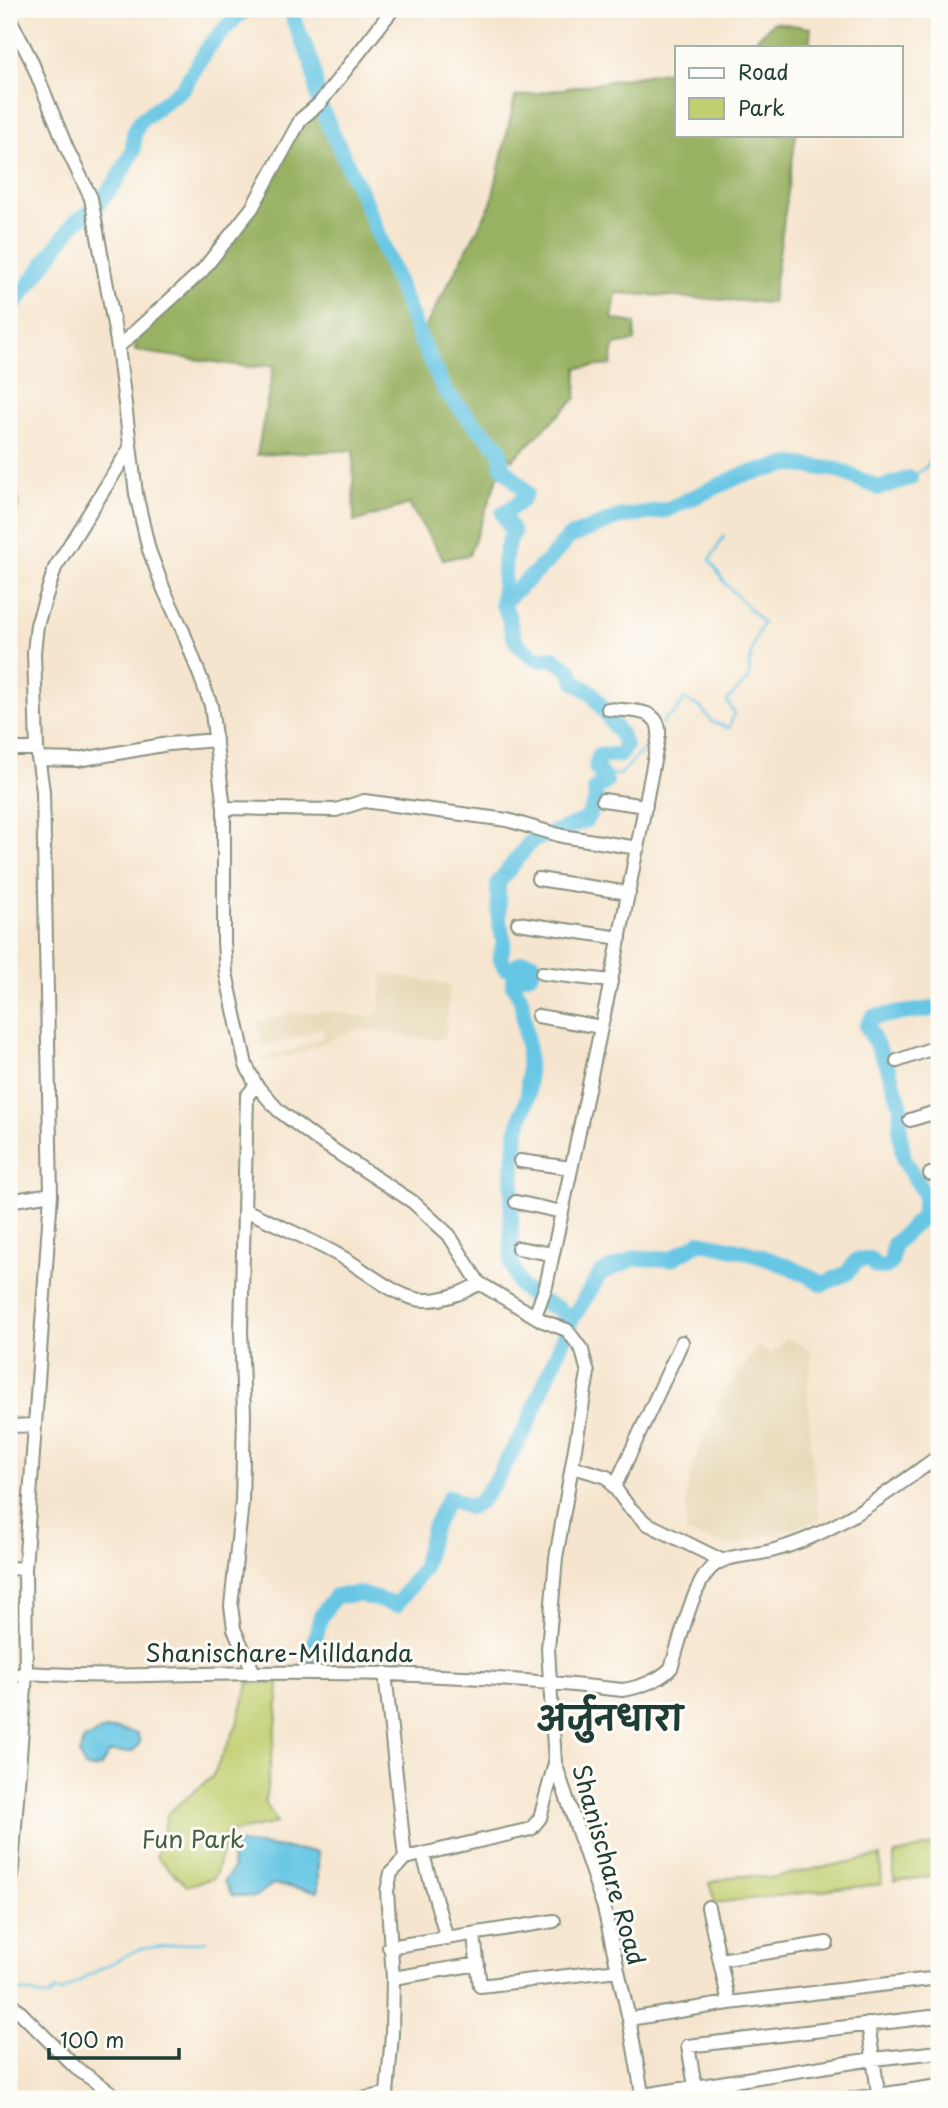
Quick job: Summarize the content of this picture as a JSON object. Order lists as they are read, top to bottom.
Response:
{
  "streets": {
    "street": ["Shanischare-Milldanda", "Shanischare Road"]
  },
  "crossings": [
    ["Shanischare-Milldanda", "Shanischare Road"]
  ],
  "districts": ["अर्जुनधारा"],
  "parks": ["Fun Park"],
  "legend": ["Road", "Park"],
  "scale_bar": "100 m"
}
